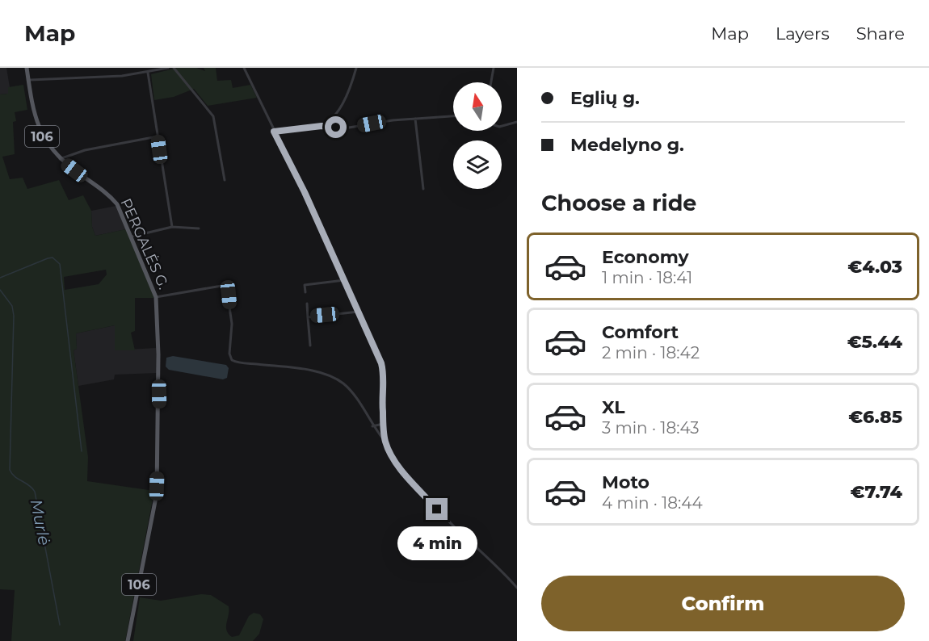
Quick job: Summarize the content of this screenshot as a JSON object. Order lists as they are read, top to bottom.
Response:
{
  "streets": {
    "main road": ["106", "PERGALĖS G."]
  },
  "water": ["Murlė"],
  "north": "top",
  "page": {
    "header": "Map",
    "nav": ["Map", "Layers", "Share"],
    "banner": ["Eglių g.", "Medelyno g."],
    "heading": "Choose a ride",
    "list": [
      {
        "name": "Economy",
        "note": "1 min · 18:41",
        "value": "€4.03"
      },
      {
        "name": "Comfort",
        "note": "2 min · 18:42",
        "value": "€5.44"
      },
      {
        "name": "XL",
        "note": "3 min · 18:43",
        "value": "€6.85"
      },
      {
        "name": "Moto",
        "note": "4 min · 18:44",
        "value": "€7.74"
      }
    ],
    "bubble": "4 min",
    "buttons": "Confirm"
  }
}
